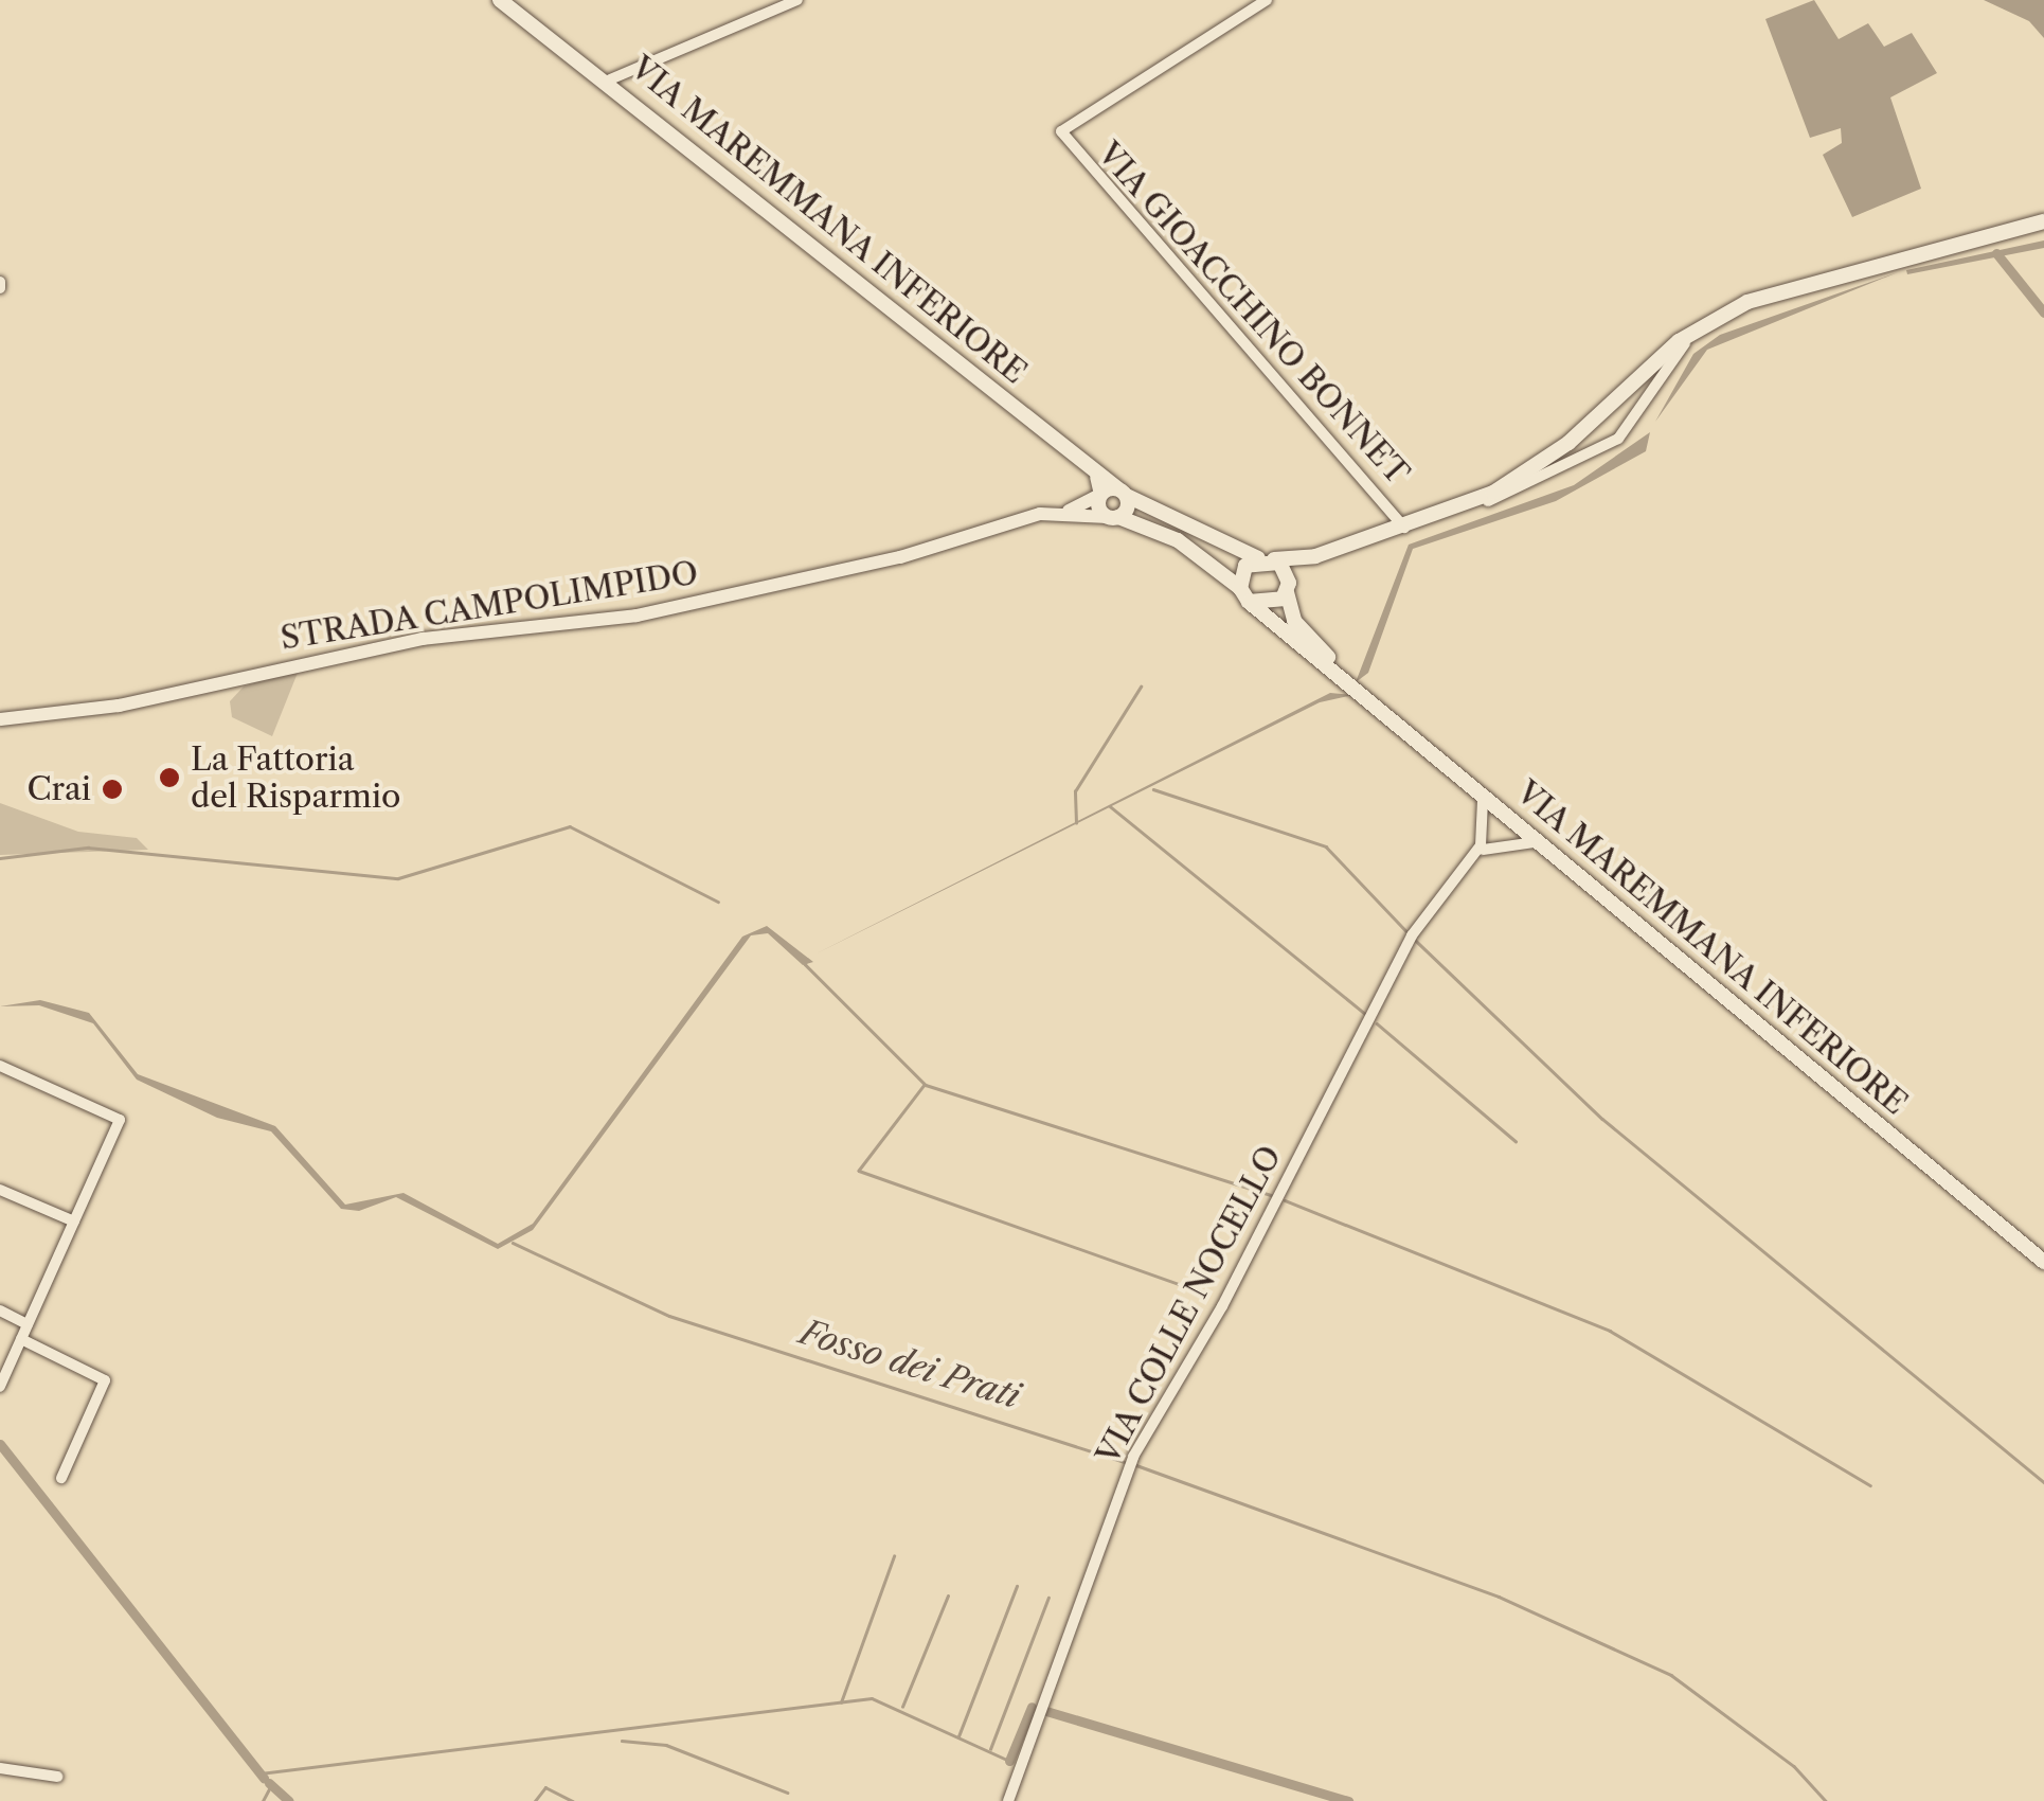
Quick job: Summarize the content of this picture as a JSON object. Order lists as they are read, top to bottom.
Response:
{
  "streets": {
    "main road": ["VIA MAREMMANA INFERIORE"],
    "street": ["VIA GIOACCHINO BONNET", "STRADA CAMPOLIMPIDO", "VIA COLLE NOCELLO"]
  },
  "crossings": [
    ["VIA MAREMMANA INFERIORE", "STRADA CAMPOLIMPIDO"],
    ["VIA MAREMMANA INFERIORE", "VIA COLLE NOCELLO"]
  ],
  "water": ["Fosso dei Prati"],
  "places": ["La Fattoria del Risparmio", "Crai"]
}
